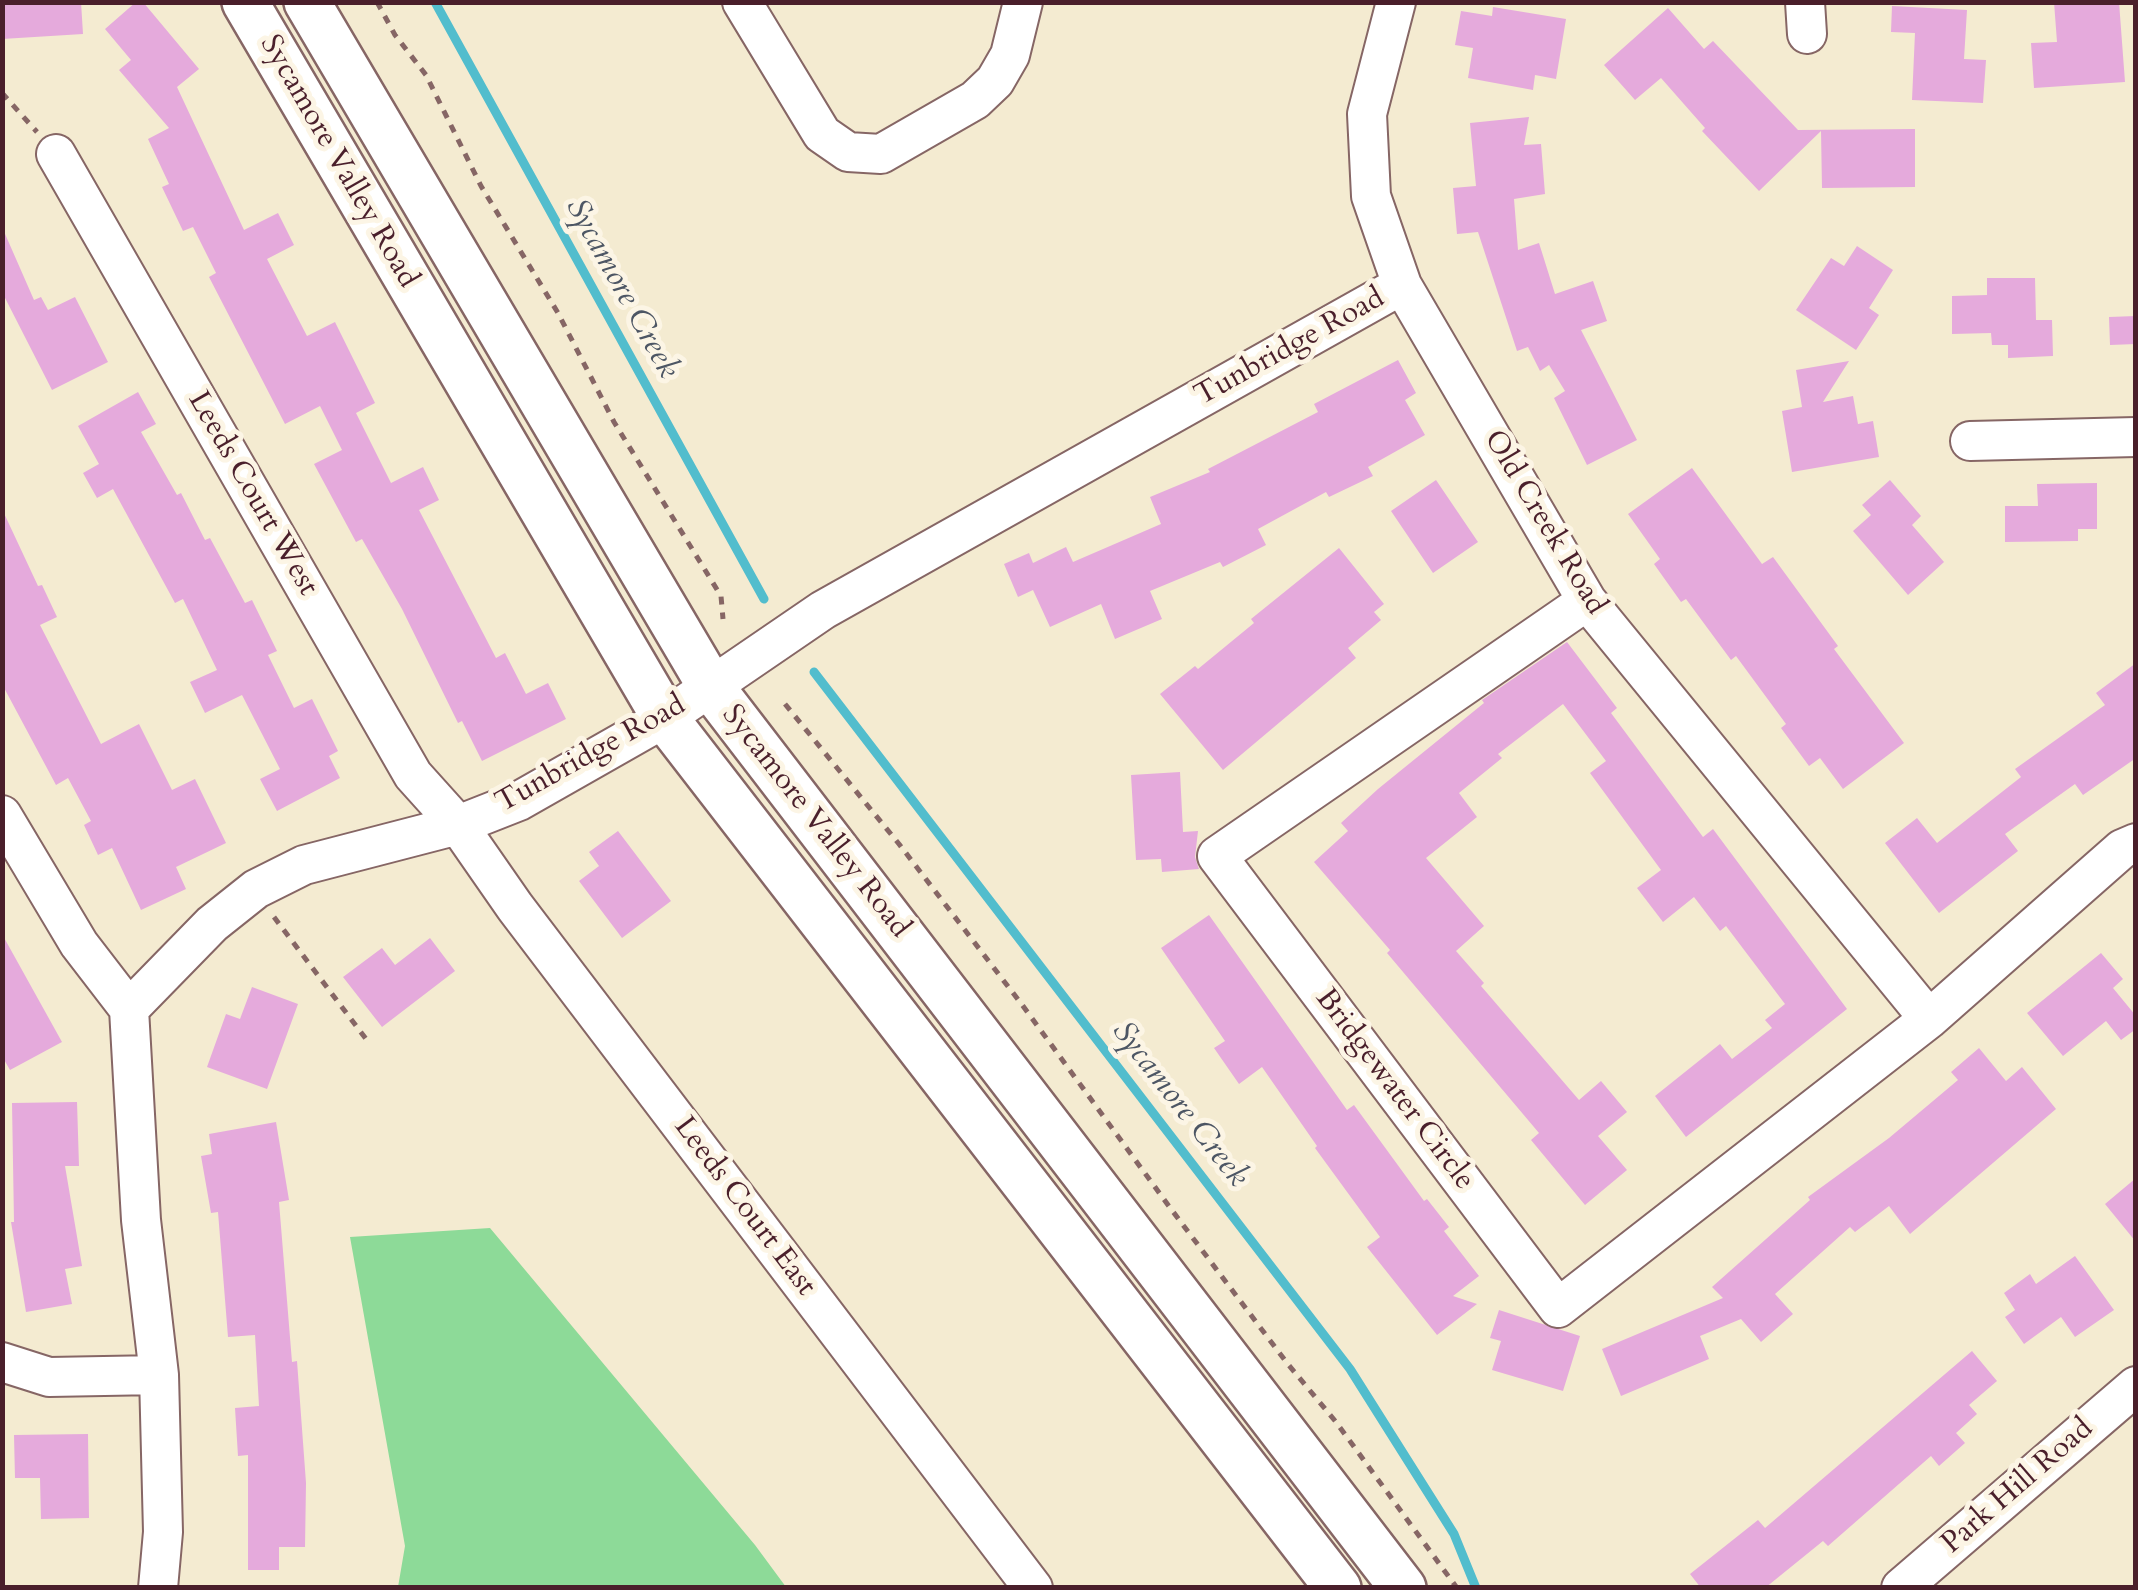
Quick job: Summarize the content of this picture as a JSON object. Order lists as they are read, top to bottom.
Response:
{
  "streets": {
    "main road": ["Sycamore Valley Road"],
    "street": [
      "Tunbridge Road",
      "Leeds Court West",
      "Old Creek Road",
      "Bridgewater Circle",
      "Leeds Court East",
      "Park Hill Road"
    ]
  },
  "crossings": [
    ["Sycamore Valley Road", "Tunbridge Road"],
    ["Tunbridge Road", "Leeds Court West"],
    ["Tunbridge Road", "Old Creek Road"],
    ["Tunbridge Road", "Leeds Court East"],
    ["Leeds Court West", "Leeds Court East"],
    ["Old Creek Road", "Bridgewater Circle"]
  ],
  "water": ["Sycamore Creek"]
}
